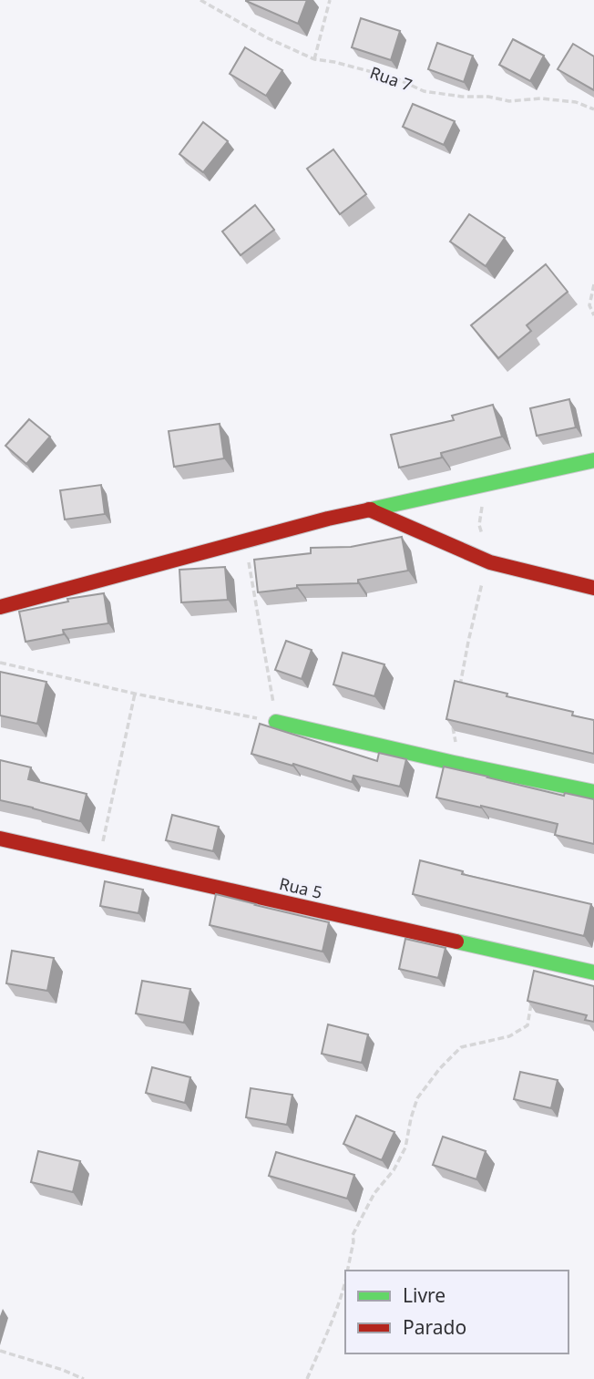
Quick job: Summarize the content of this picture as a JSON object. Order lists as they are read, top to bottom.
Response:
{
  "streets": {
    "street": ["Rua 5"],
    "path": ["Rua 7"]
  },
  "legend": ["Livre", "Parado"]
}
